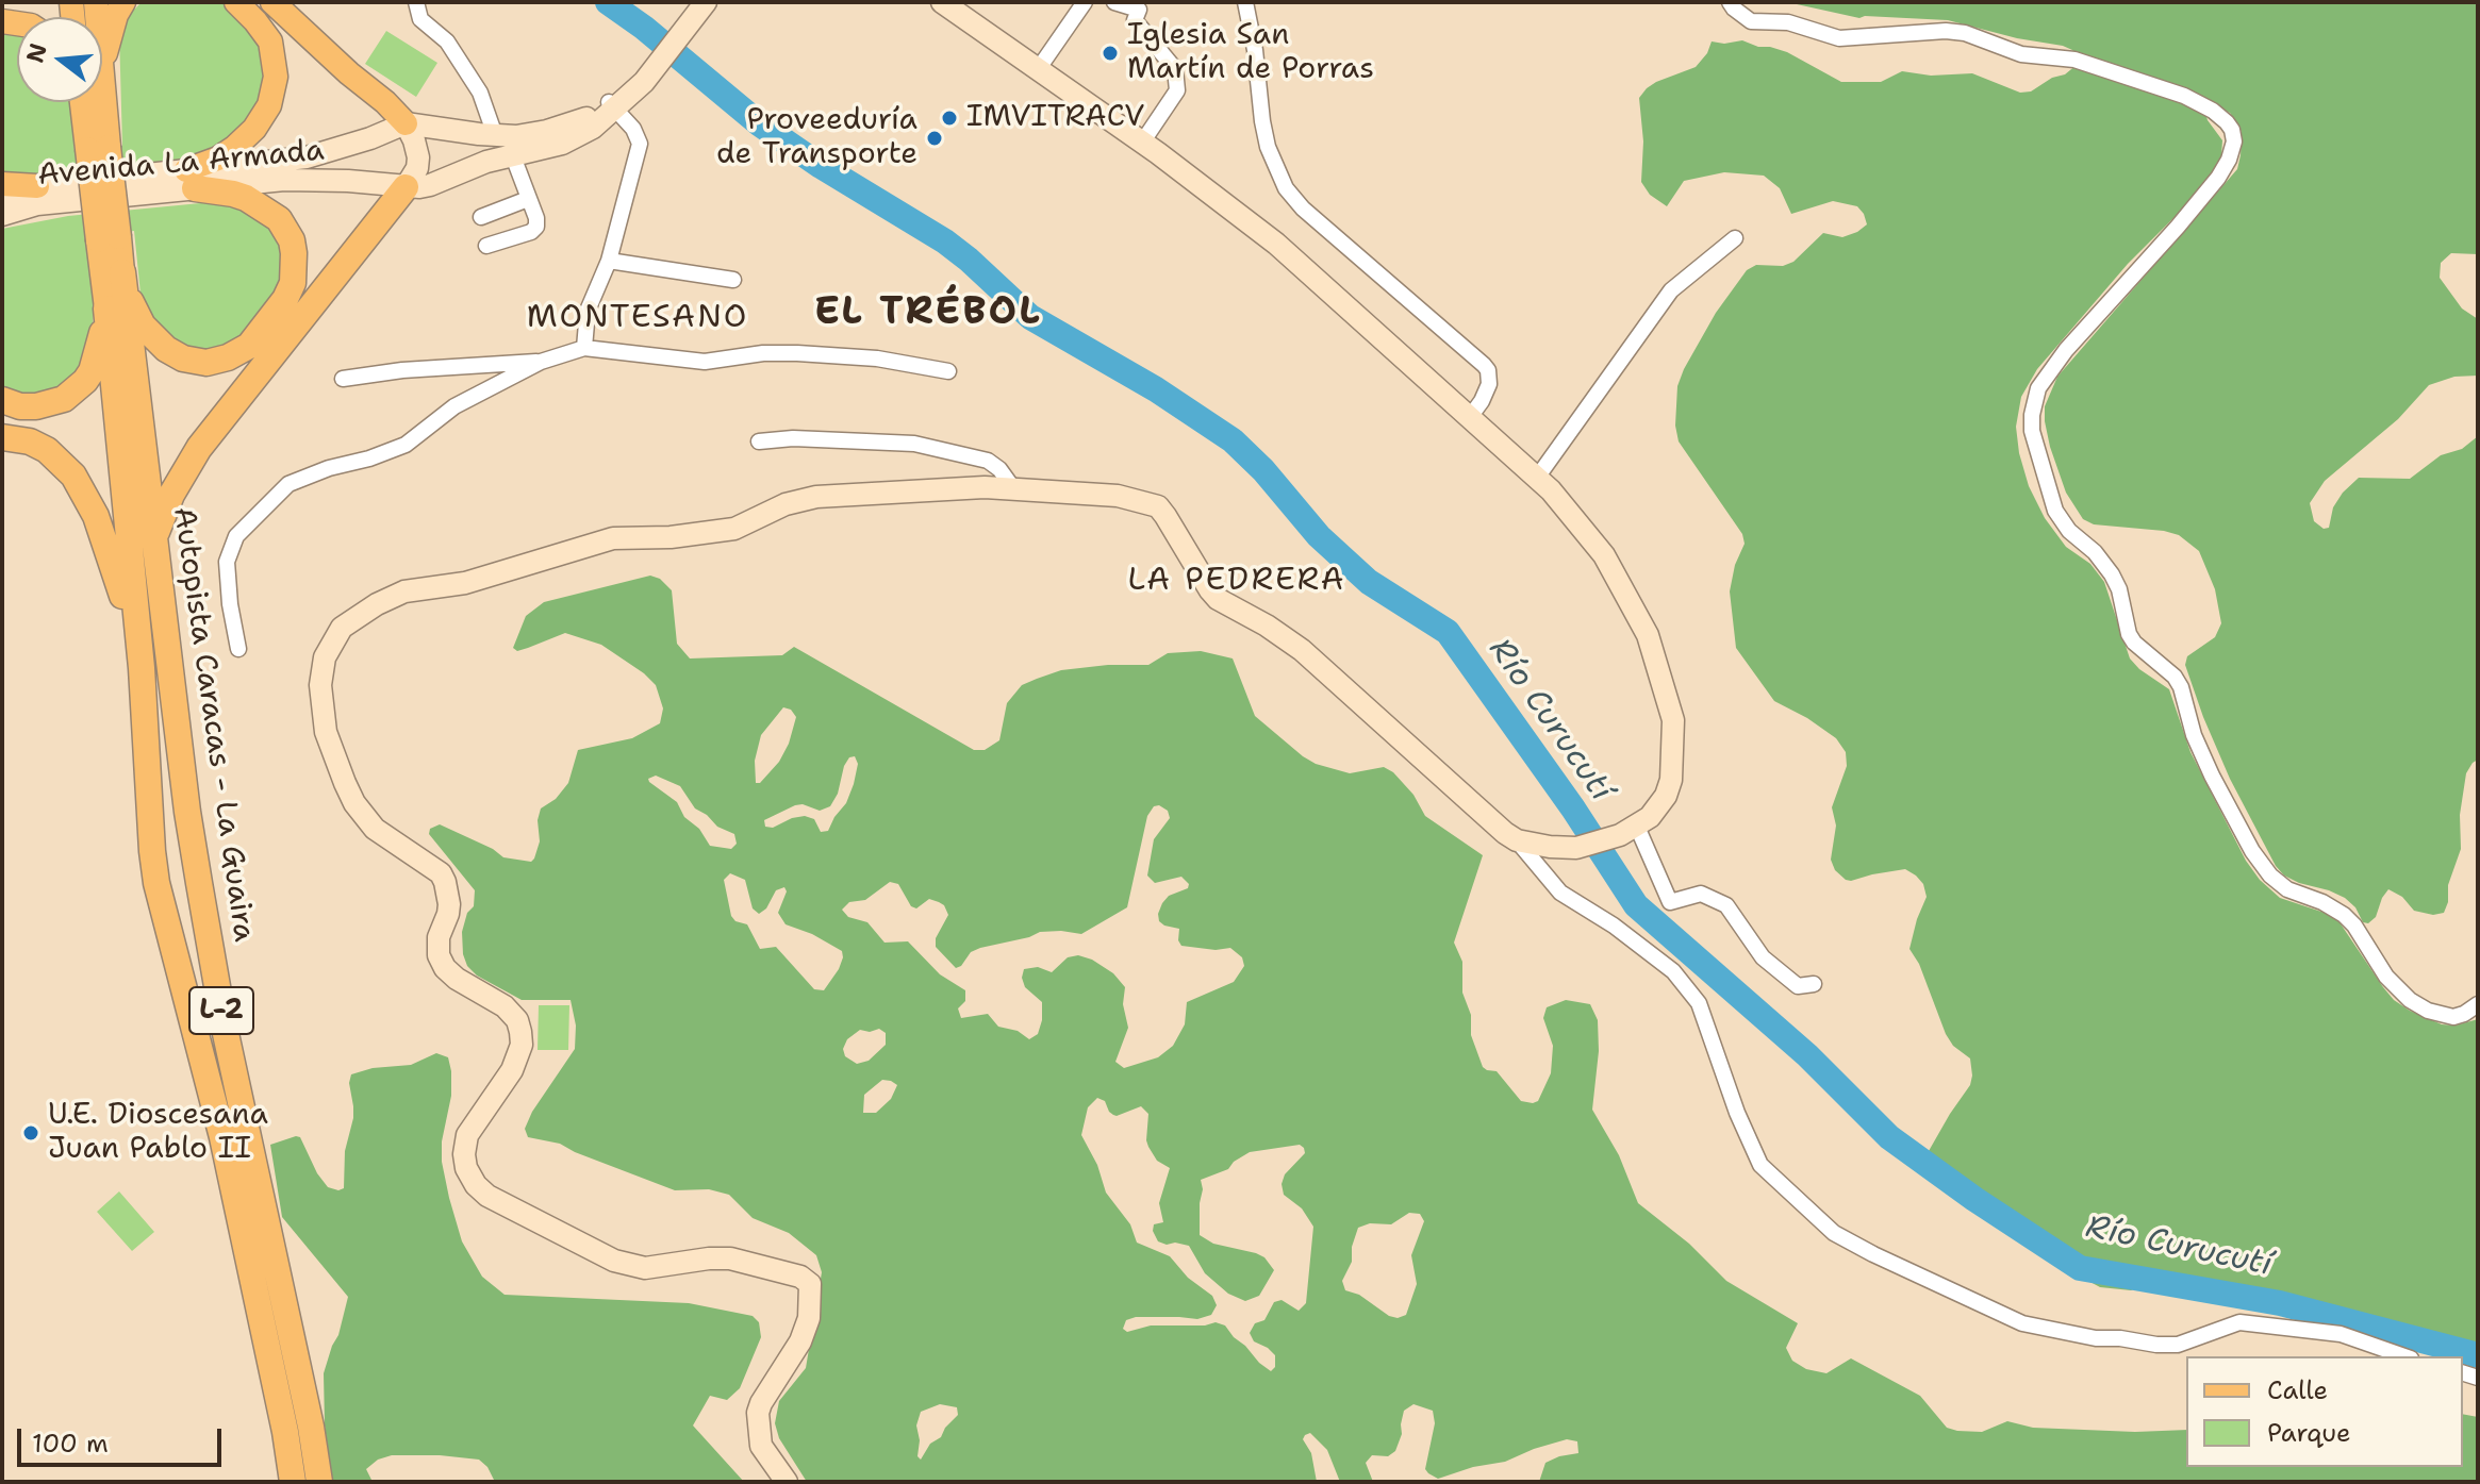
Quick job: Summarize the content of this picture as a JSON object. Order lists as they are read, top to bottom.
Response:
{
  "streets": {
    "highway": ["Autopista Caracas - La Guaira", "L-2"],
    "main road": ["Avenida La Armada"]
  },
  "crossings": [
    ["Autopista Caracas - La Guaira", "L-2"]
  ],
  "districts": ["EL TRÉBOL", "MONTESANO", "LA PEDRERA"],
  "water": ["Río Curucutí"],
  "places": [
    "Iglesia San Martín de Porras",
    "IMVITRACV",
    "Proveeduría de Transporte",
    "U.E. Dioscesana Juan Pablo II"
  ],
  "legend": ["Calle", "Parque"],
  "scale_bar": "100 m",
  "north": "left"
}
